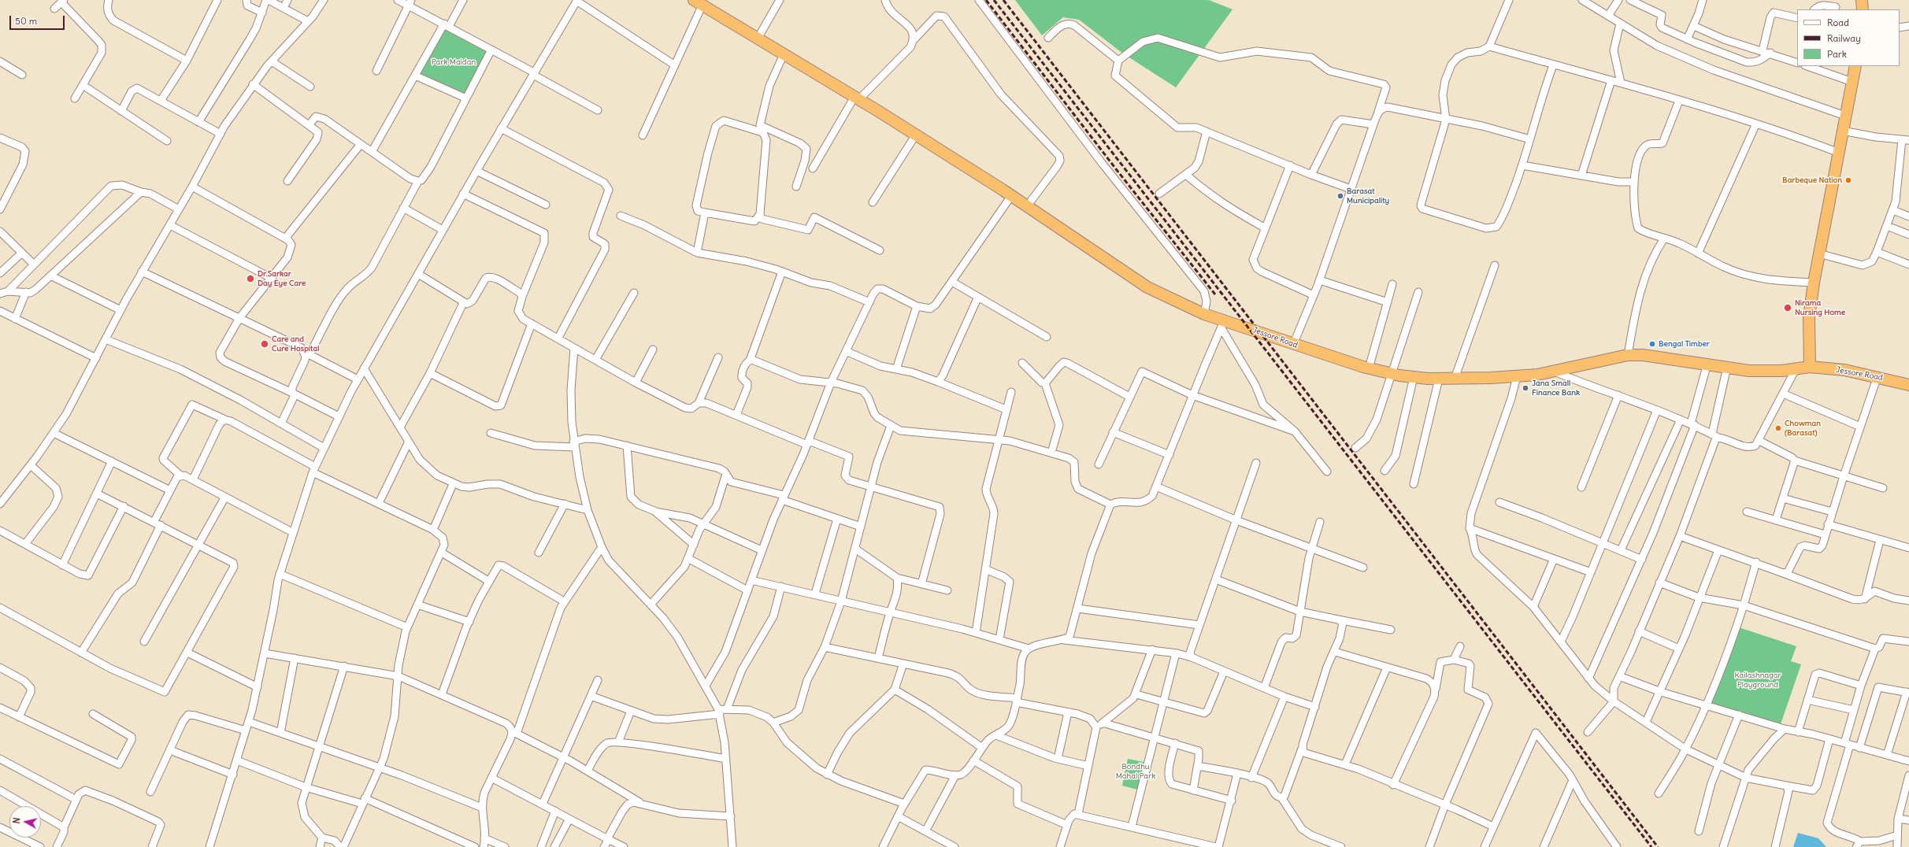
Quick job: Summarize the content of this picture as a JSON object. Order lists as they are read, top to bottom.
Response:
{
  "streets": {
    "highway": ["Jessore Road"]
  },
  "parks": ["Park Maidan", "Kailashnagar Playground", "Bondhu Mahal Park"],
  "places": [
    "Barbeque Nation",
    "Barasat Municipality",
    "Dr.Sarkar Day Eye Care",
    "Nirama Nursing Home",
    "Care and Cure Hospital",
    "Bengal Timber",
    "Jana Small Finance Bank",
    "Chowman (Barasat)"
  ],
  "legend": ["Road", "Railway", "Park"],
  "scale_bar": "50 m",
  "north": "left"
}
